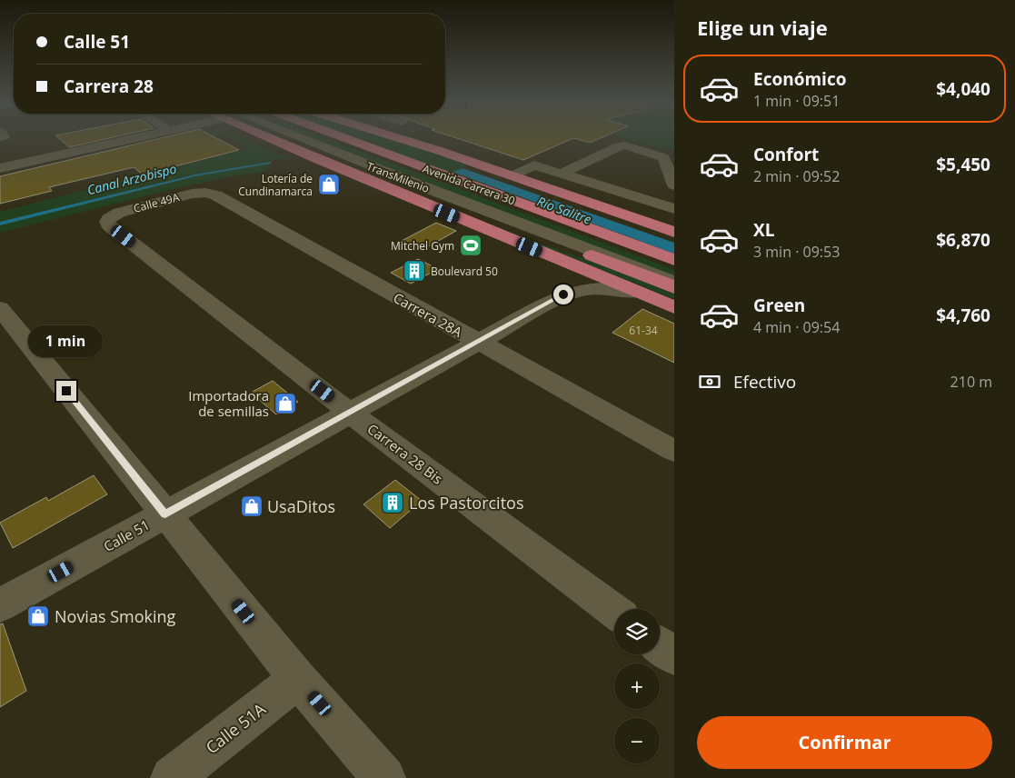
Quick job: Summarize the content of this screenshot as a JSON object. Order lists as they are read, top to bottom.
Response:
{
  "streets": {
    "highway": ["Avenida Carrera 30"],
    "street": [
      "TransMilenio",
      "Calle 49A",
      "Carrera 28A",
      "Carrera 28 Bis",
      "Calle 51",
      "Calle 51A"
    ]
  },
  "crossings": [
    ["Avenida Carrera 30", "Calle 51"],
    ["Calle 49A", "Carrera 28A"],
    ["Calle 49A", "Carrera 28 Bis"],
    ["Carrera 28A", "Calle 51"],
    ["Carrera 28 Bis", "Calle 51"]
  ],
  "water": ["Canal Arzobispo", "Río Salitre"],
  "places": {
    "shop": [
      "Lotería de Cundinamarca",
      "Importadora de semillas",
      "UsaDitos",
      "Novias Smoking"
    ],
    "sports": ["Mitchel Gym"],
    "building": ["Boulevard 50", "Los Pastorcitos"]
  },
  "house_numbers": ["61-34"],
  "page": {
    "heading": "Elige un viaje",
    "banner": ["Calle 51", "Carrera 28"],
    "list": [
      {
        "name": "Económico",
        "note": "1 min · 09:51",
        "value": "$4,040"
      },
      {
        "name": "Confort",
        "note": "2 min · 09:52",
        "value": "$5,450"
      },
      {
        "name": "XL",
        "note": "3 min · 09:53",
        "value": "$6,870"
      },
      {
        "name": "Green",
        "note": "4 min · 09:54",
        "value": "$4,760"
      }
    ],
    "bubble": "1 min",
    "pay": ["Efectivo", "210 m"],
    "map_buttons": ["+", "−"],
    "buttons": "Confirmar"
  }
}
